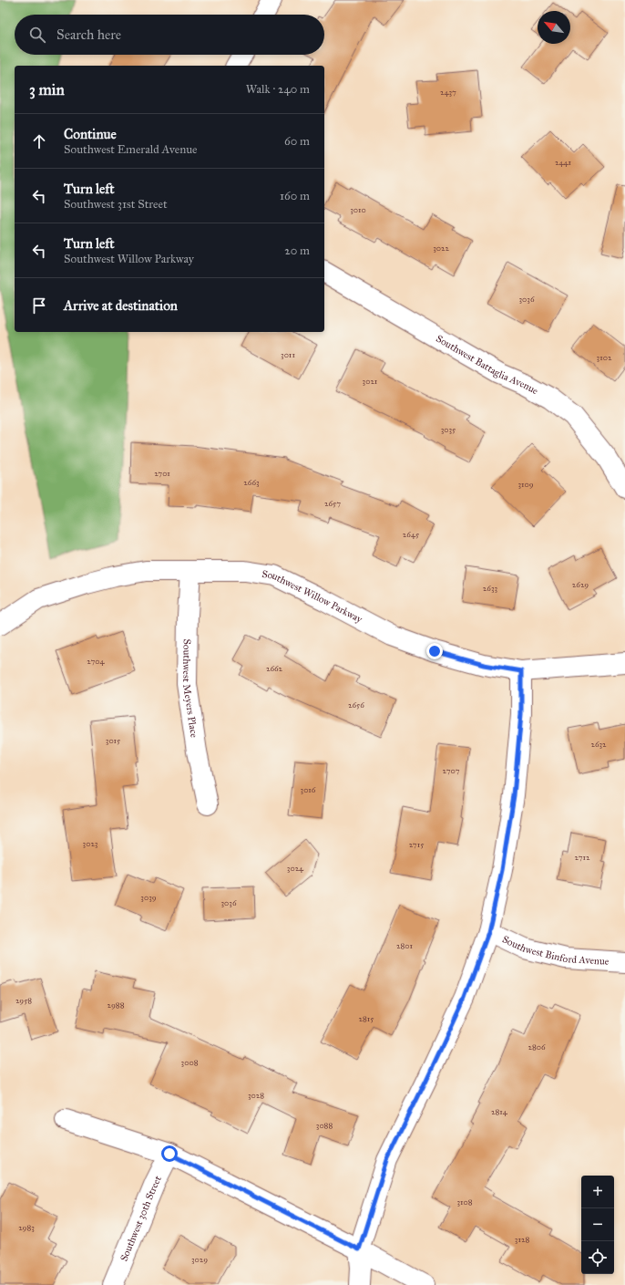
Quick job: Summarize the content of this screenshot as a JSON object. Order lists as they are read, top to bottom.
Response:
{
  "streets": {
    "street": [
      "Southwest Battaglia Avenue",
      "Southwest Willow Parkway",
      "Southwest Meyers Place",
      "Southwest Binford Avenue",
      "Southwest 30th Street"
    ]
  },
  "crossings": [
    ["Southwest Willow Parkway", "Southwest Meyers Place"]
  ],
  "house_numbers": [
    "2437",
    "2441",
    "3010",
    "3022",
    "3036",
    "3011",
    "3102",
    "3021",
    "3035",
    "2701",
    "2663",
    "3109",
    "2657",
    "2645",
    "2629",
    "2633",
    "2704",
    "2662",
    "2656",
    "3015",
    "2632",
    "2707",
    "3016",
    "3023",
    "2715",
    "2712",
    "3024",
    "3039",
    "3036",
    "2801",
    "2958",
    "2988",
    "2815",
    "2806",
    "3008",
    "3028",
    "2814",
    "3088",
    "3108",
    "2983",
    "3128",
    "3029"
  ],
  "north": "top left",
  "page": {
    "search": "Search here",
    "heading": ["3 min", "Walk · 240 m"],
    "list": [
      ["Continue", "Southwest Emerald Avenue", "60 m"],
      ["Turn left", "Southwest 31st Street", "160 m"],
      ["Turn left", "Southwest Willow Parkway", "20 m"],
      "Arrive at destination"
    ],
    "map_buttons": ["+", "−"]
  }
}
